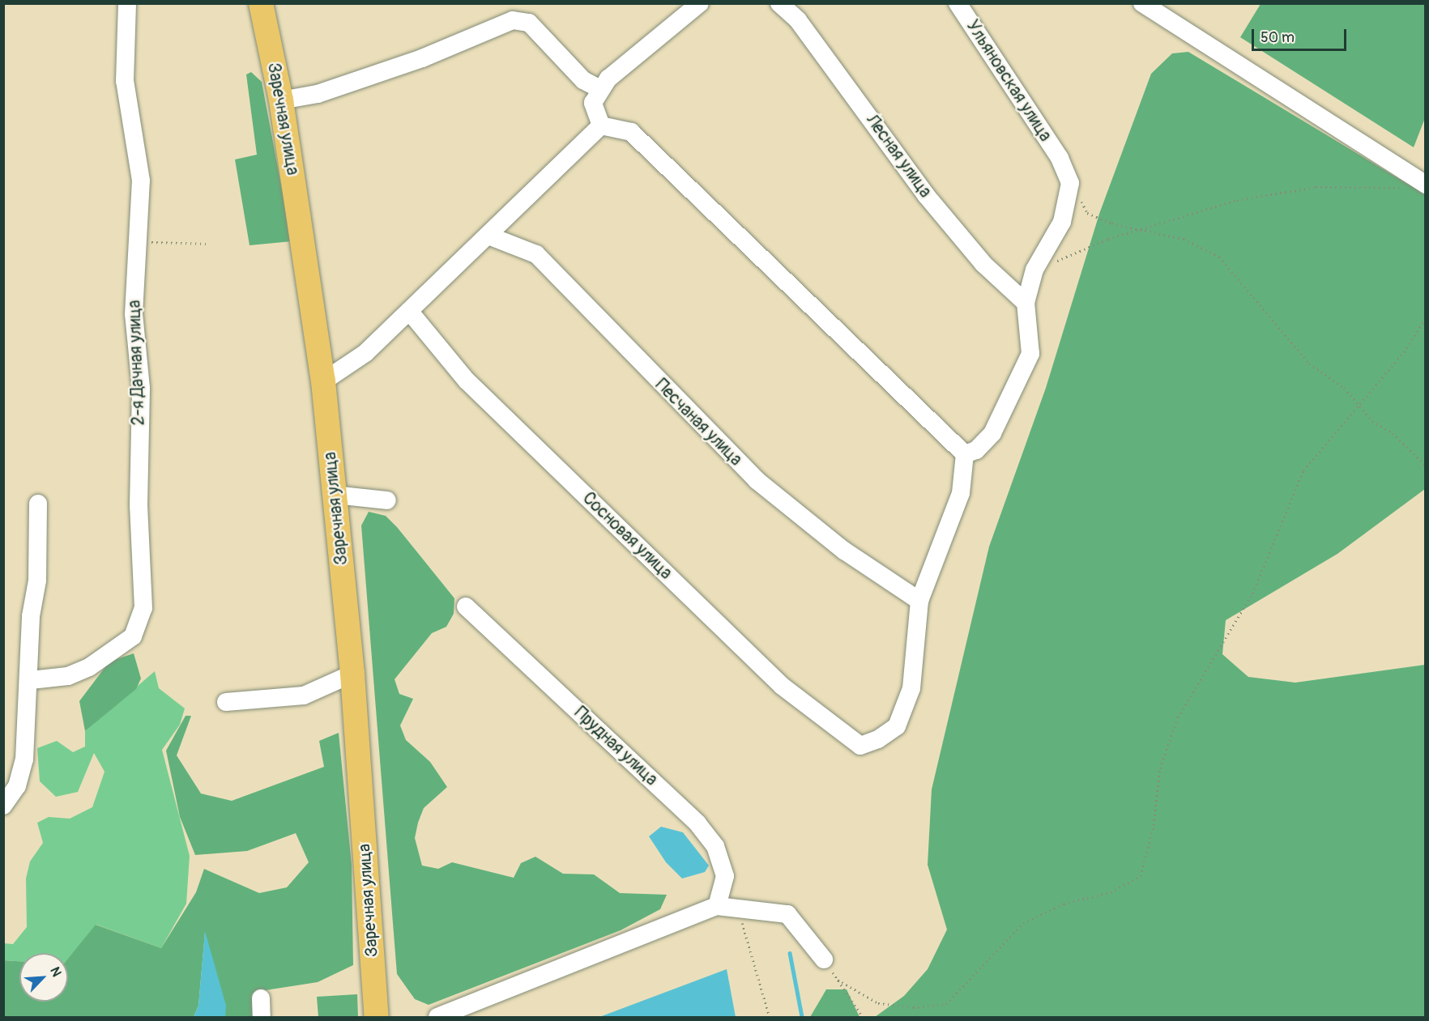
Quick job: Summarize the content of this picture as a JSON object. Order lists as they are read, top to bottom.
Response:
{
  "streets": {
    "main road": ["Заречная улица"],
    "street": [
      "Ульяновская улица",
      "Лесная улица",
      "2-я Дачная улица",
      "Песчаная улица",
      "Сосновая улица",
      "Прудная улица"
    ]
  },
  "crossings": [
    ["Песчаная улица", "Сосновая улица"]
  ],
  "scale_bar": "50 m",
  "north": "top right"
}
